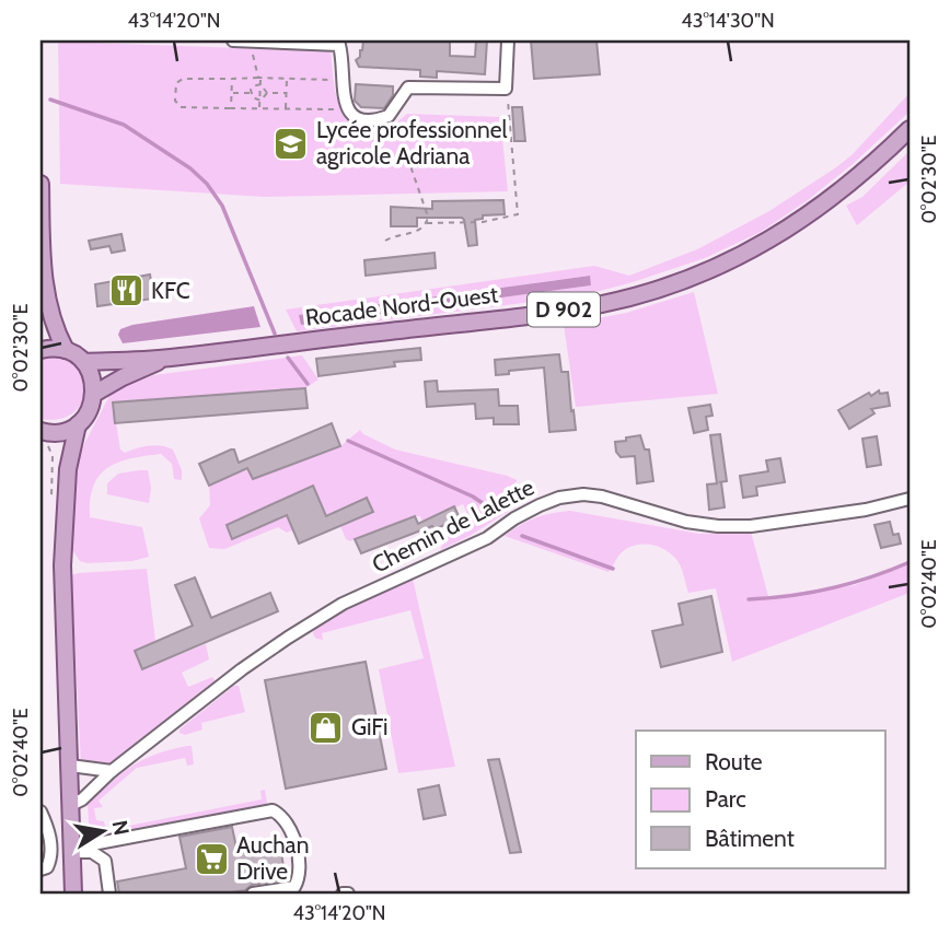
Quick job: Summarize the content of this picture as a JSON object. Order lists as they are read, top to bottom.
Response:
{
  "streets": {
    "main road": ["Rocade Nord-Ouest", "D 902"],
    "street": ["Chemin de Lalette"]
  },
  "places": {
    "school or university": ["Lycée professionnel agricole Adriana"],
    "restaurant": ["KFC"],
    "shop": ["GiFi"],
    "supermarket": ["Auchan Drive"]
  },
  "legend": ["Route", "Parc", "Bâtiment"],
  "north": "right",
  "coordinates": [
    "43°14'20\"N",
    "43°14'30\"N",
    "0°02'30\"E",
    "0°02'40\"E"
  ]
}
